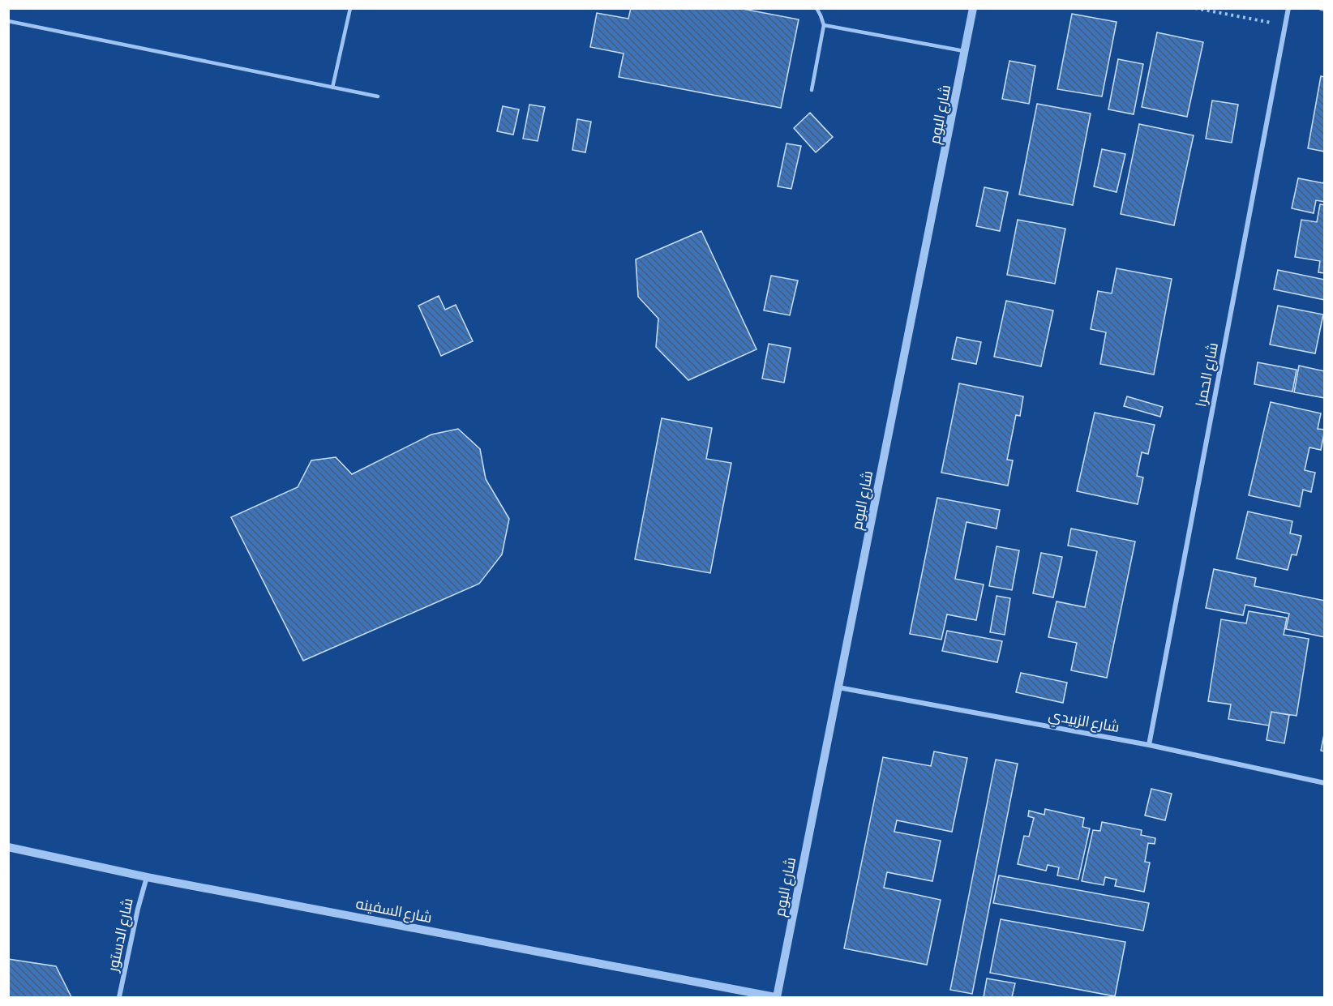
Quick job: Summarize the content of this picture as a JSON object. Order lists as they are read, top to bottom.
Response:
{
  "streets": {
    "street": [
      "شارع البوم",
      "شارع الحمرا",
      "شارع الزبيدي",
      "شارع السفينه",
      "شارع الدستور"
    ]
  },
  "crossings": [
    ["شارع البوم", "شارع الزبيدي"],
    ["شارع البوم", "شارع السفينه"],
    ["شارع الحمرا", "شارع الزبيدي"],
    ["شارع السفينه", "شارع الدستور"]
  ]
}
